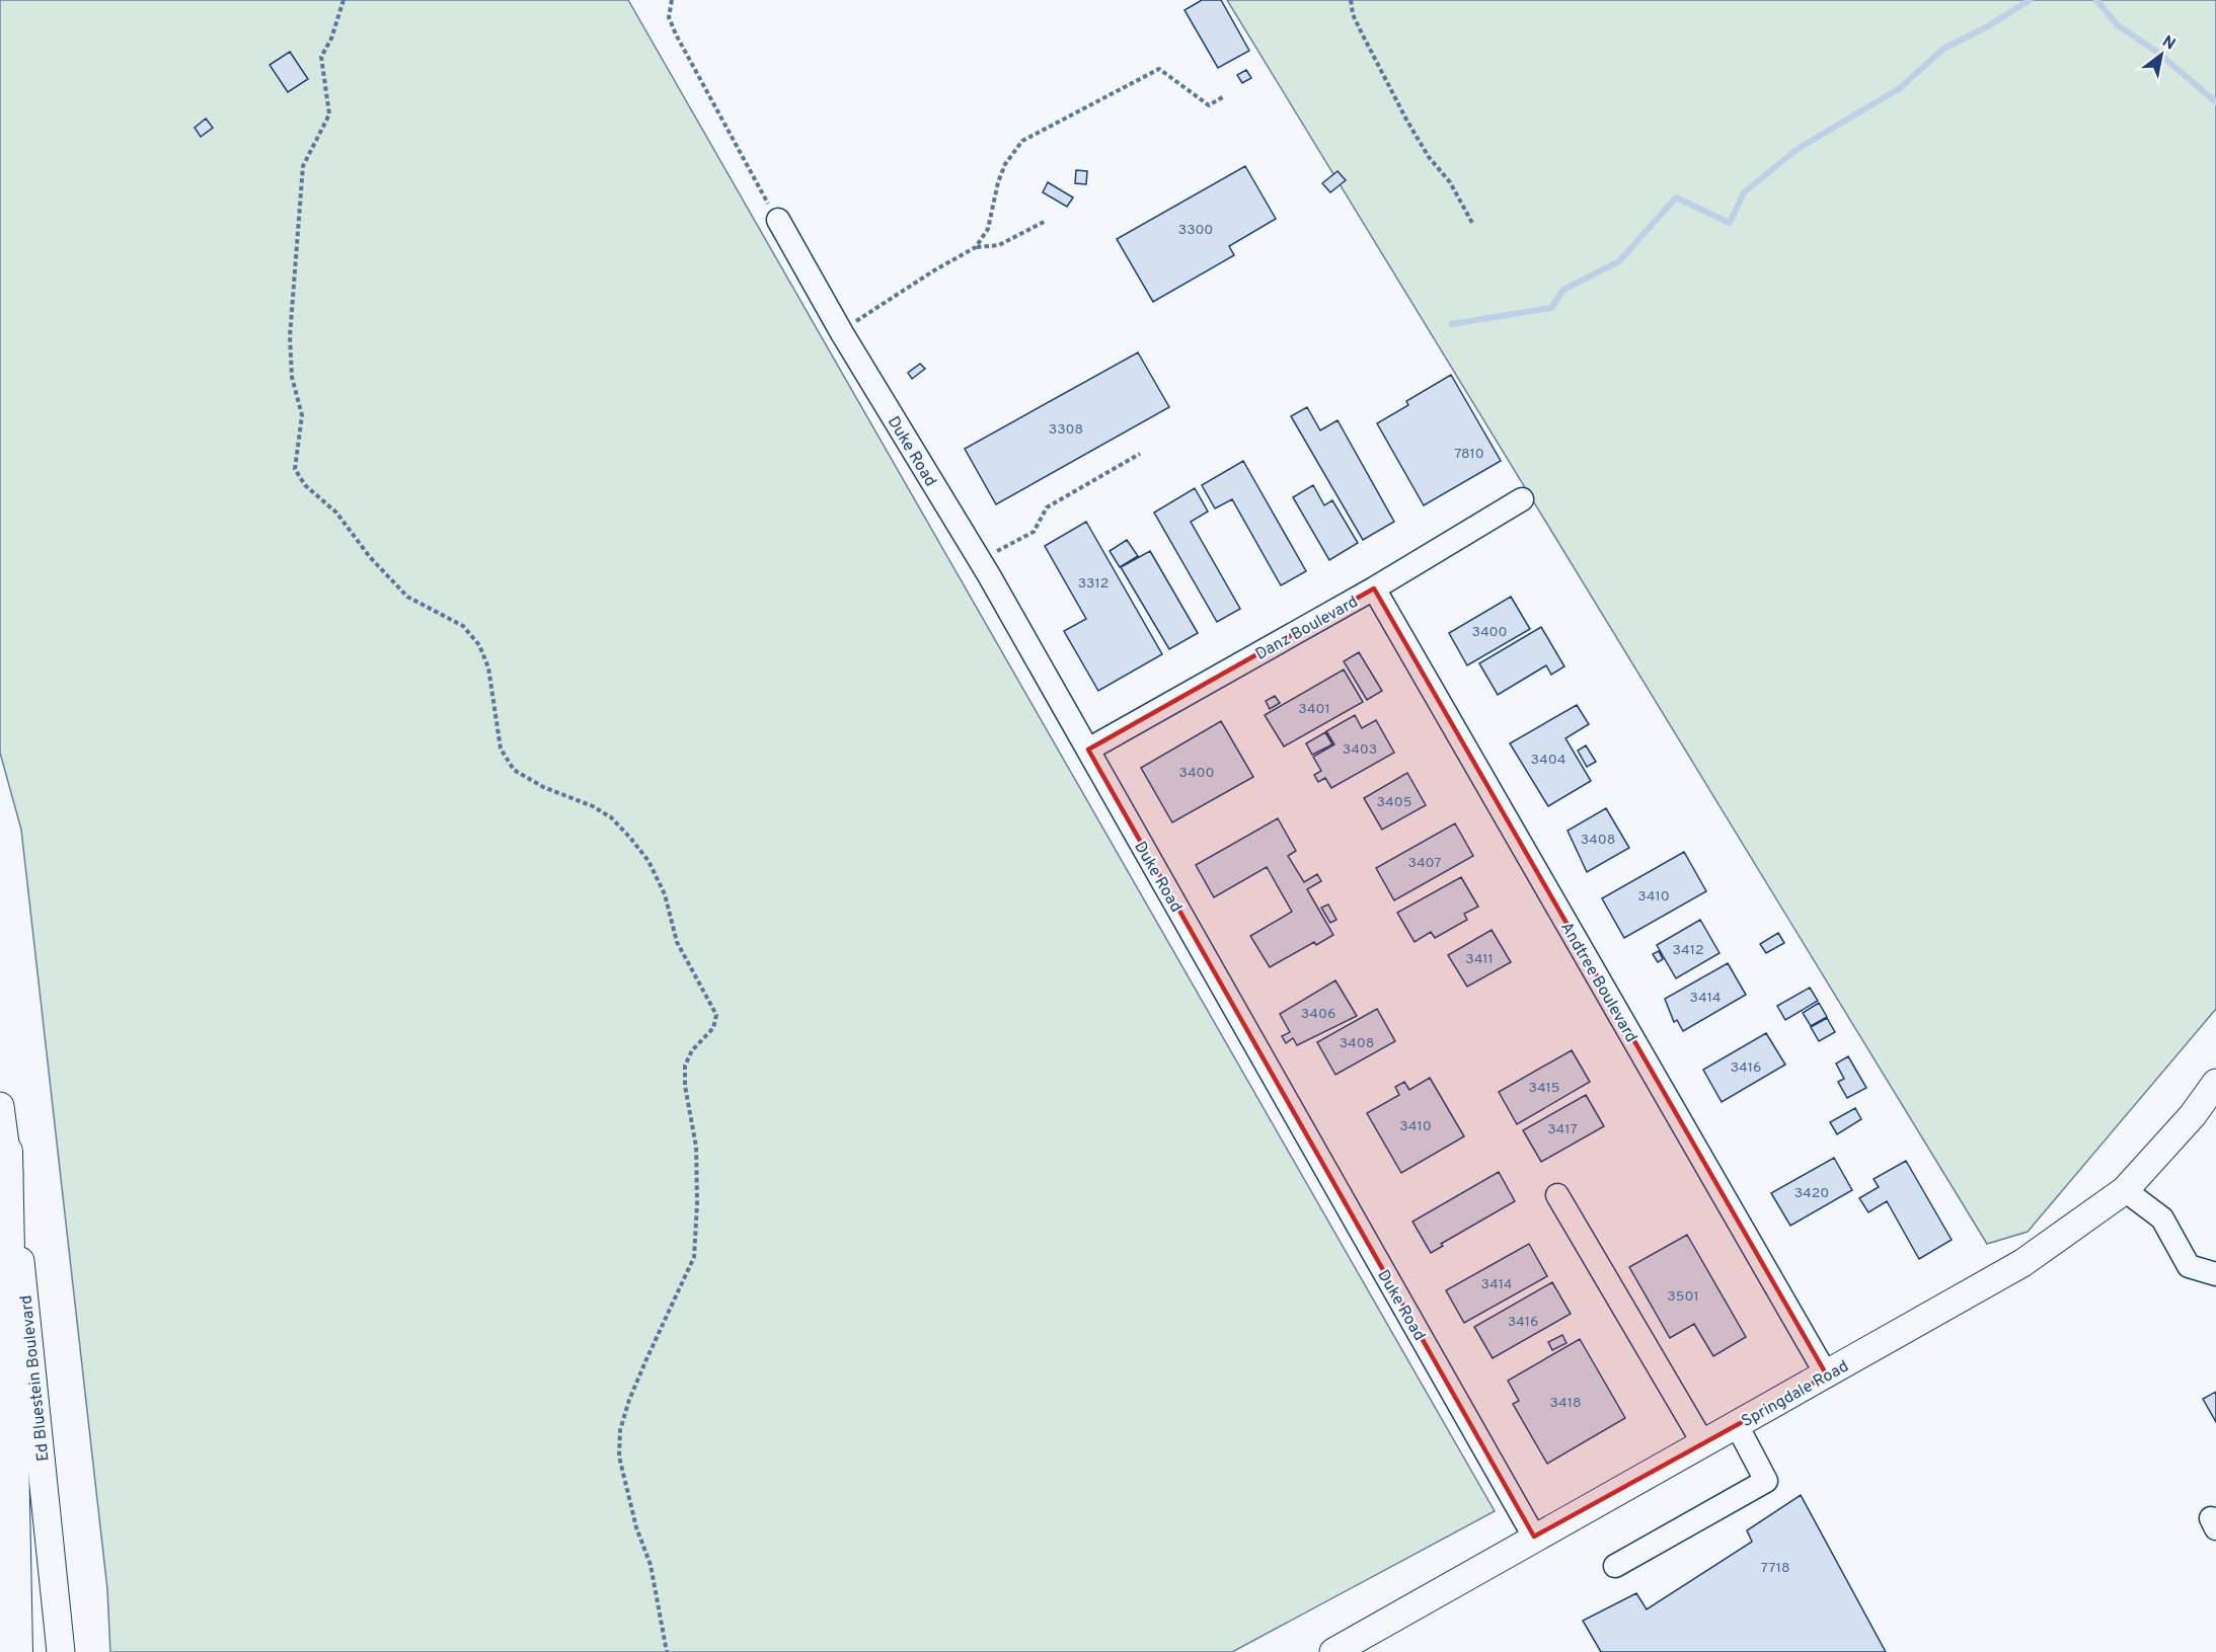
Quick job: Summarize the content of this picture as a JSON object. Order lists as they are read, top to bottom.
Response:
{
  "streets": {
    "main road": ["Ed Bluestein Boulevard", "Springdale Road"],
    "street": ["Duke Road", "Danz Boulevard", "Andtree Boulevard"]
  },
  "crossings": [
    ["Duke Road", "Danz Boulevard"],
    ["Duke Road", "Springdale Road"],
    ["Danz Boulevard", "Andtree Boulevard"],
    ["Andtree Boulevard", "Springdale Road"]
  ],
  "house_numbers": [
    "3300",
    "3308",
    "7810",
    "3312",
    "3400",
    "3401",
    "3403",
    "3404",
    "3400",
    "3405",
    "3408",
    "3407",
    "3410",
    "3412",
    "3411",
    "3414",
    "3406",
    "3408",
    "3416",
    "3415",
    "3410",
    "3417",
    "3420",
    "3414",
    "3501",
    "3416",
    "3418",
    "7718"
  ],
  "north": "top right"
}
